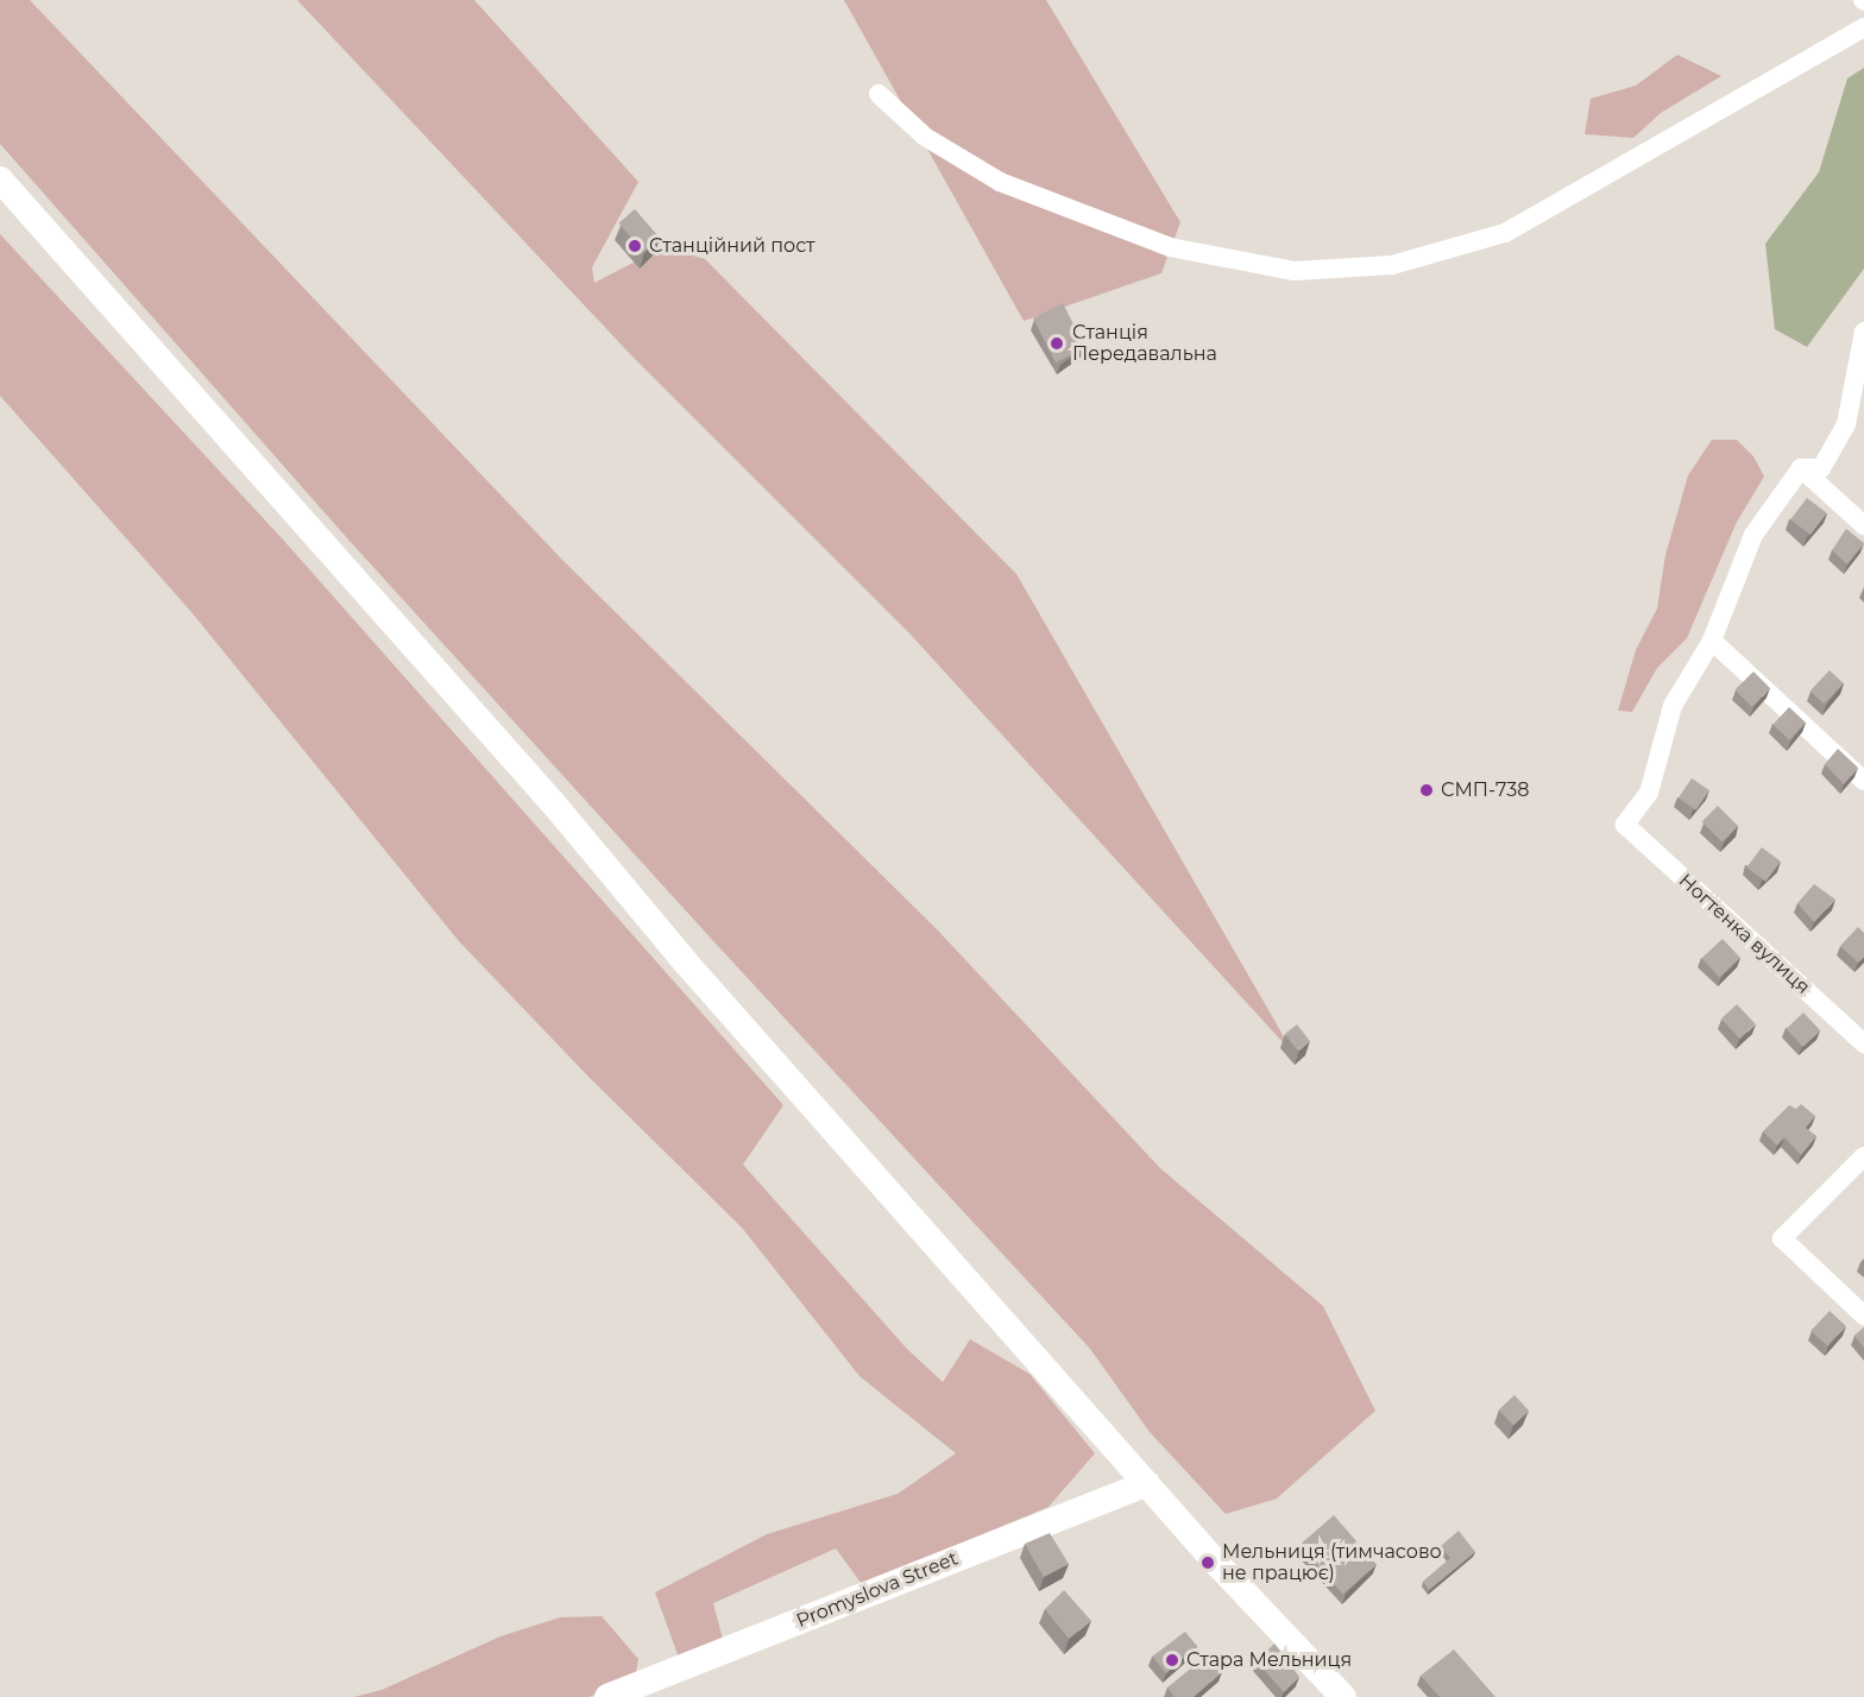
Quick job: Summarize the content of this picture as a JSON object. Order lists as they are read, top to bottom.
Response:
{
  "streets": {
    "street": ["Ногтенка вулиця", "Promyslova Street"]
  },
  "places": [
    "Станційний пост",
    "Станція Передавальна",
    "СМП-738",
    "Мельниця (тимчасово не працює)",
    "Стара Мельниця"
  ]
}
